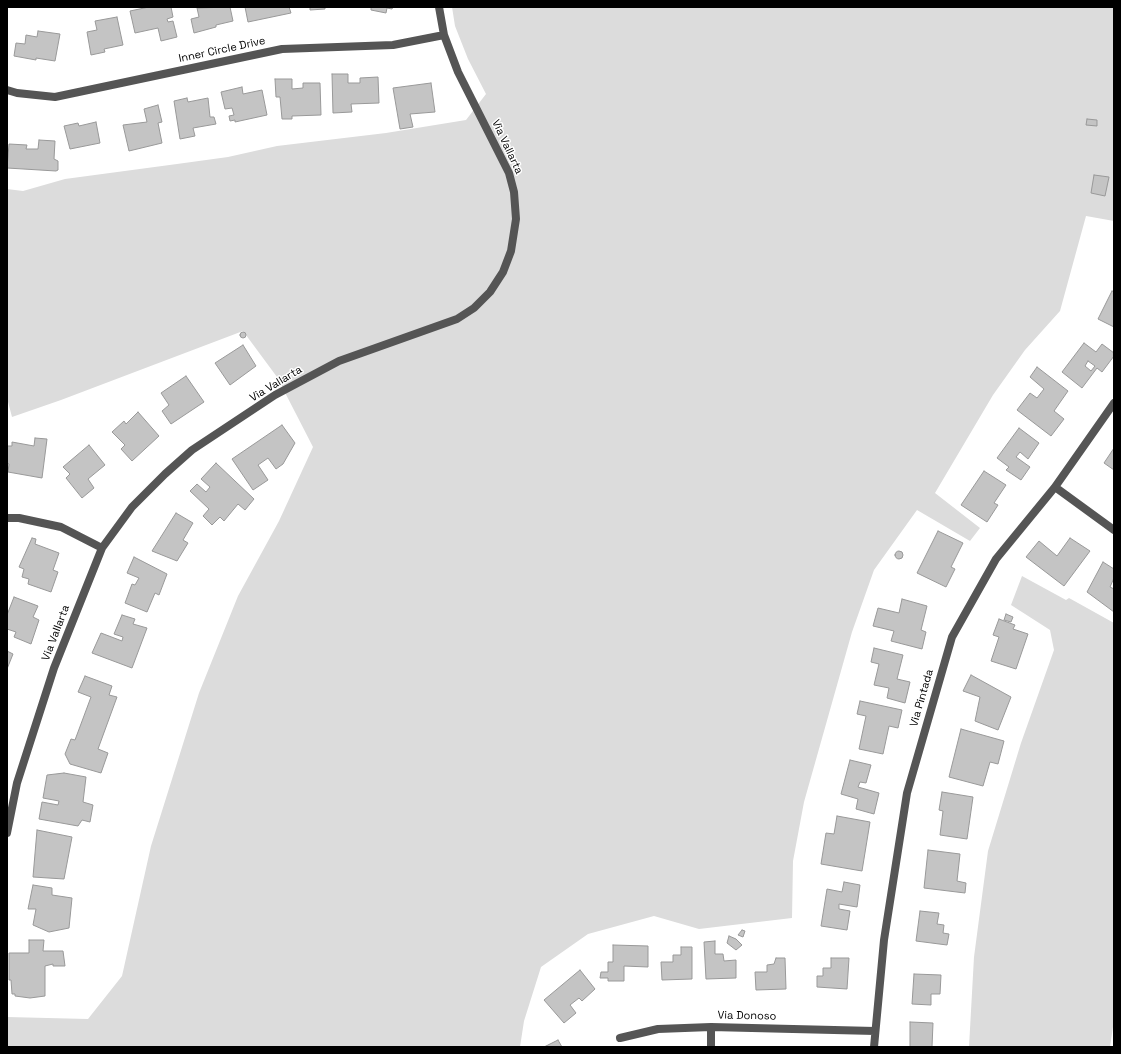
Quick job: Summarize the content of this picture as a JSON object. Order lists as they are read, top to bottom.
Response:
{
  "streets": {
    "street": [
      "Inner Circle Drive",
      "Via Vallarta",
      "Via Pintada",
      "Via Donoso"
    ]
  },
  "crossings": [
    ["Inner Circle Drive", "Via Vallarta"],
    ["Via Pintada", "Via Donoso"]
  ]
}
